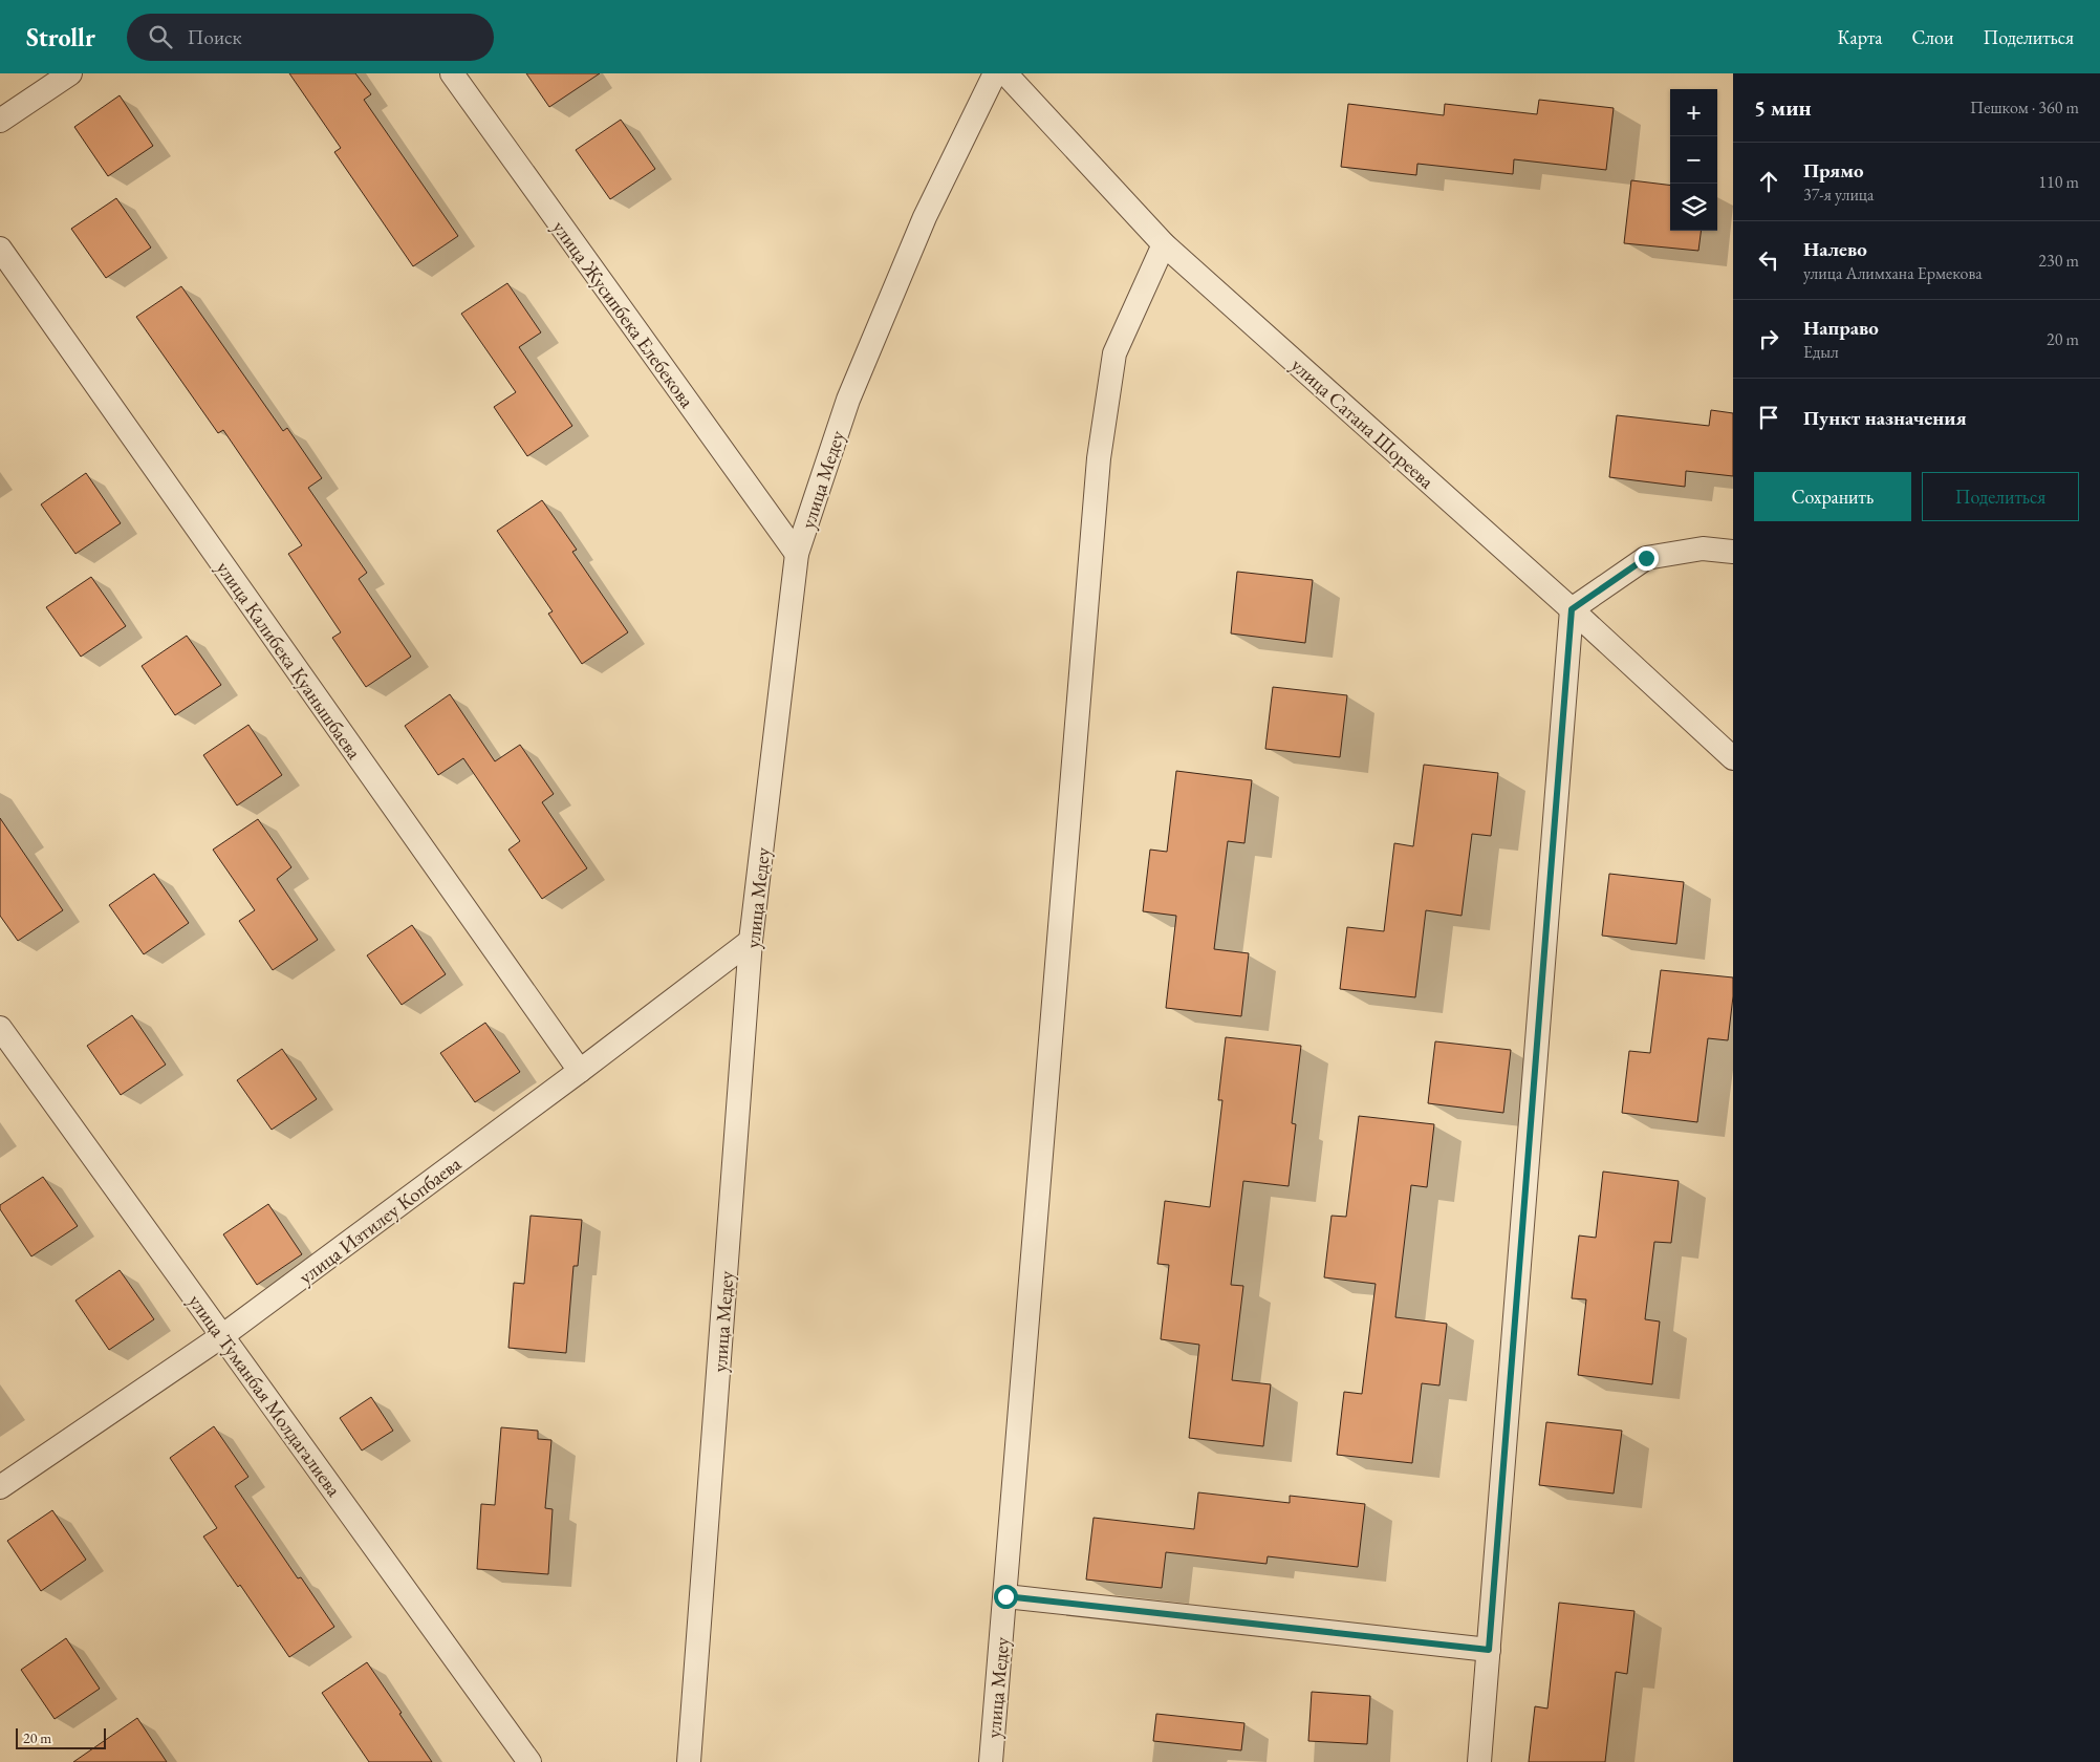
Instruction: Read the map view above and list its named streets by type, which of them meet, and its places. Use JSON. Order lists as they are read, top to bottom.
{
  "streets": {
    "street": [
      "улица Жусипбека Елебекова",
      "улица Сатана Шореева",
      "улица Медеу",
      "улица Калибека Куанышбаева",
      "улица Изтилеу Копбаева",
      "улица Туманбая Молдагалиева"
    ]
  },
  "crossings": [
    ["улица Жусипбека Елебекова", "улица Медеу"],
    ["улица Сатана Шореева", "улица Медеу"],
    ["улица Медеу", "улица Изтилеу Копбаева"],
    ["улица Калибека Куанышбаева", "улица Изтилеу Копбаева"],
    ["улица Изтилеу Копбаева", "улица Туманбая Молдагалиева"]
  ],
  "scale_bar": "20 m",
  "page": {
    "header": "Strollr",
    "search": "Поиск",
    "nav": ["Карта", "Слои", "Поделиться"],
    "heading": ["5 мин", "Пешком · 360 m"],
    "map_buttons": ["+", "−"],
    "list": [
      ["Прямо", "37-я улица", "110 m"],
      ["Налево", "улица Алимхана Ермекова", "230 m"],
      ["Направо", "Едыл", "20 m"],
      "Пункт назначения"
    ],
    "buttons": ["Сохранить", "Поделиться"],
    "scale": "20 m"
  }
}
